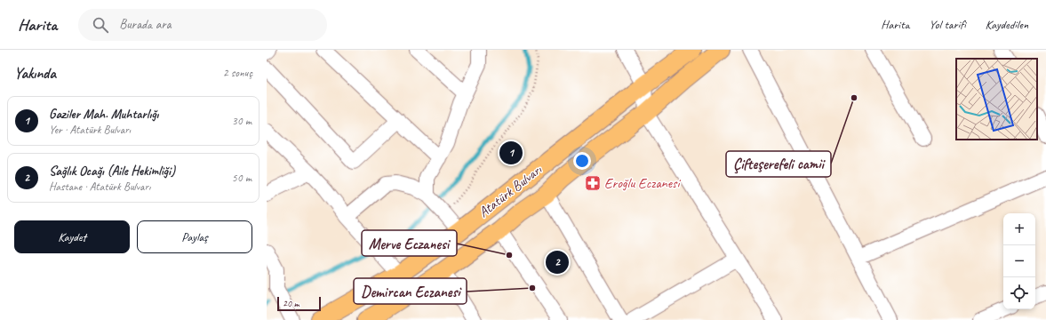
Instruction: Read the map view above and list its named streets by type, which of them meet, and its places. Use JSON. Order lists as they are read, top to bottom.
{
  "streets": {
    "main road": ["Atatürk Bulvarı"]
  },
  "places": {
    "other": ["Çifteşerefeli camii", "Merve Eczanesi", "Demircan Eczanesi"],
    "pharmacy": ["Eroğlu Eczanesi"]
  },
  "scale_bar": "20 m",
  "page": {
    "header": "Harita",
    "search": "Burada ara",
    "nav": ["Harita", "Yol tarifi", "Kaydedilen"],
    "heading": ["Yakında", "2 sonuç"],
    "list": [
      {
        "mark": "1",
        "name": "Gaziler Mah. Muhtarlığı",
        "note": "Yer · Atatürk Bulvarı",
        "value": "30 m"
      },
      {
        "mark": "2",
        "name": "Sağlık Ocağı (Aile Hekimliği)",
        "note": "Hastane · Atatürk Bulvarı",
        "value": "50 m"
      }
    ],
    "pins": ["1", "2"],
    "buttons": ["Kaydet", "Paylaş"],
    "map_buttons": ["+", "−"],
    "scale": "20 m"
  }
}
